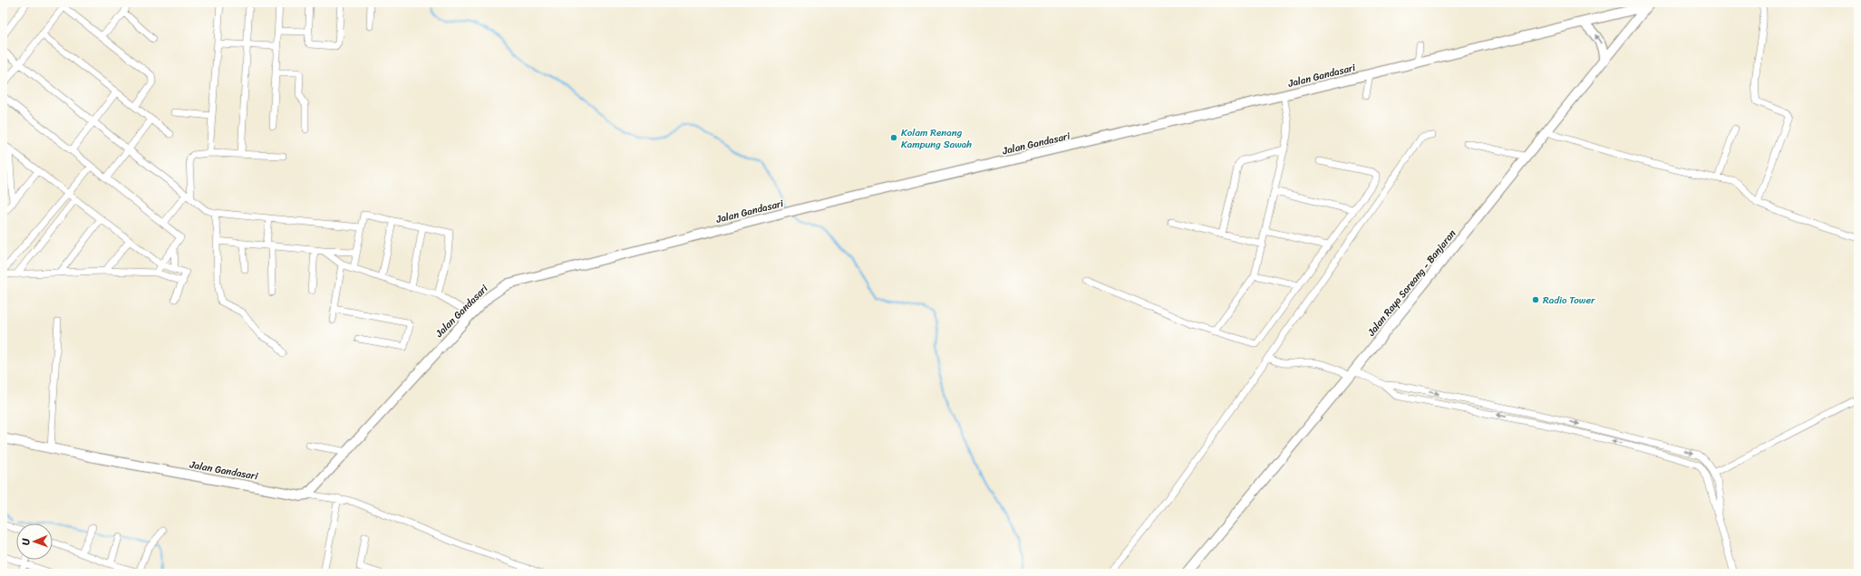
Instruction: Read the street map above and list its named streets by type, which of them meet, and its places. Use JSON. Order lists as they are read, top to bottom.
{
  "streets": {
    "street": ["Jalan Gandasari", "Jalan Raya Soreang - Banjaran"]
  },
  "crossings": [
    ["Jalan Gandasari", "Jalan Raya Soreang - Banjaran"]
  ],
  "places": ["Kolam Renang Kampung Sawah", "Radio Tower"],
  "north": "left"
}
